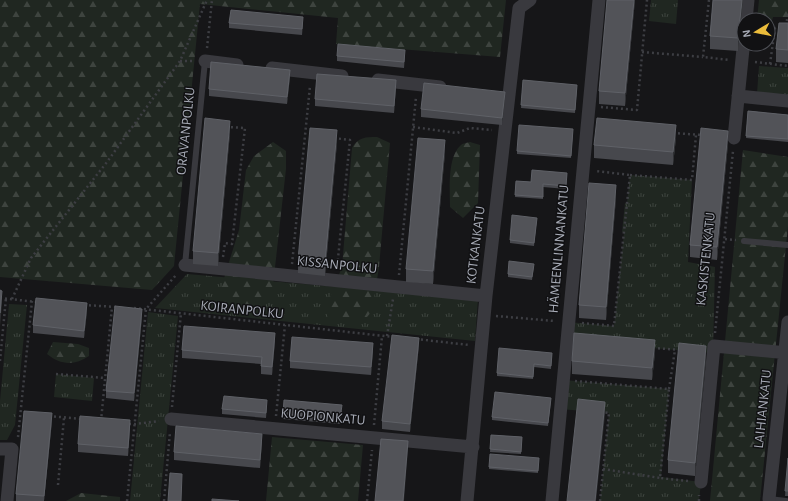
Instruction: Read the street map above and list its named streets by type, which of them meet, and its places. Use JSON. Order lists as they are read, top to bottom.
{
  "streets": {
    "street": [
      "KOTKANKATU",
      "HÄMEENLINNANKATU",
      "KISSANPOLKU",
      "LAIHIANKATU",
      "KUOPIONKATU"
    ],
    "lane": ["ORAVANPOLKU"],
    "path": ["KASKISTENKATU", "KOIRANPOLKU"]
  },
  "crossings": [
    ["ORAVANPOLKU", "KISSANPOLKU"],
    ["KOTKANKATU", "KISSANPOLKU"],
    ["KOTKANKATU", "KUOPIONKATU"]
  ],
  "north": "left"
}
